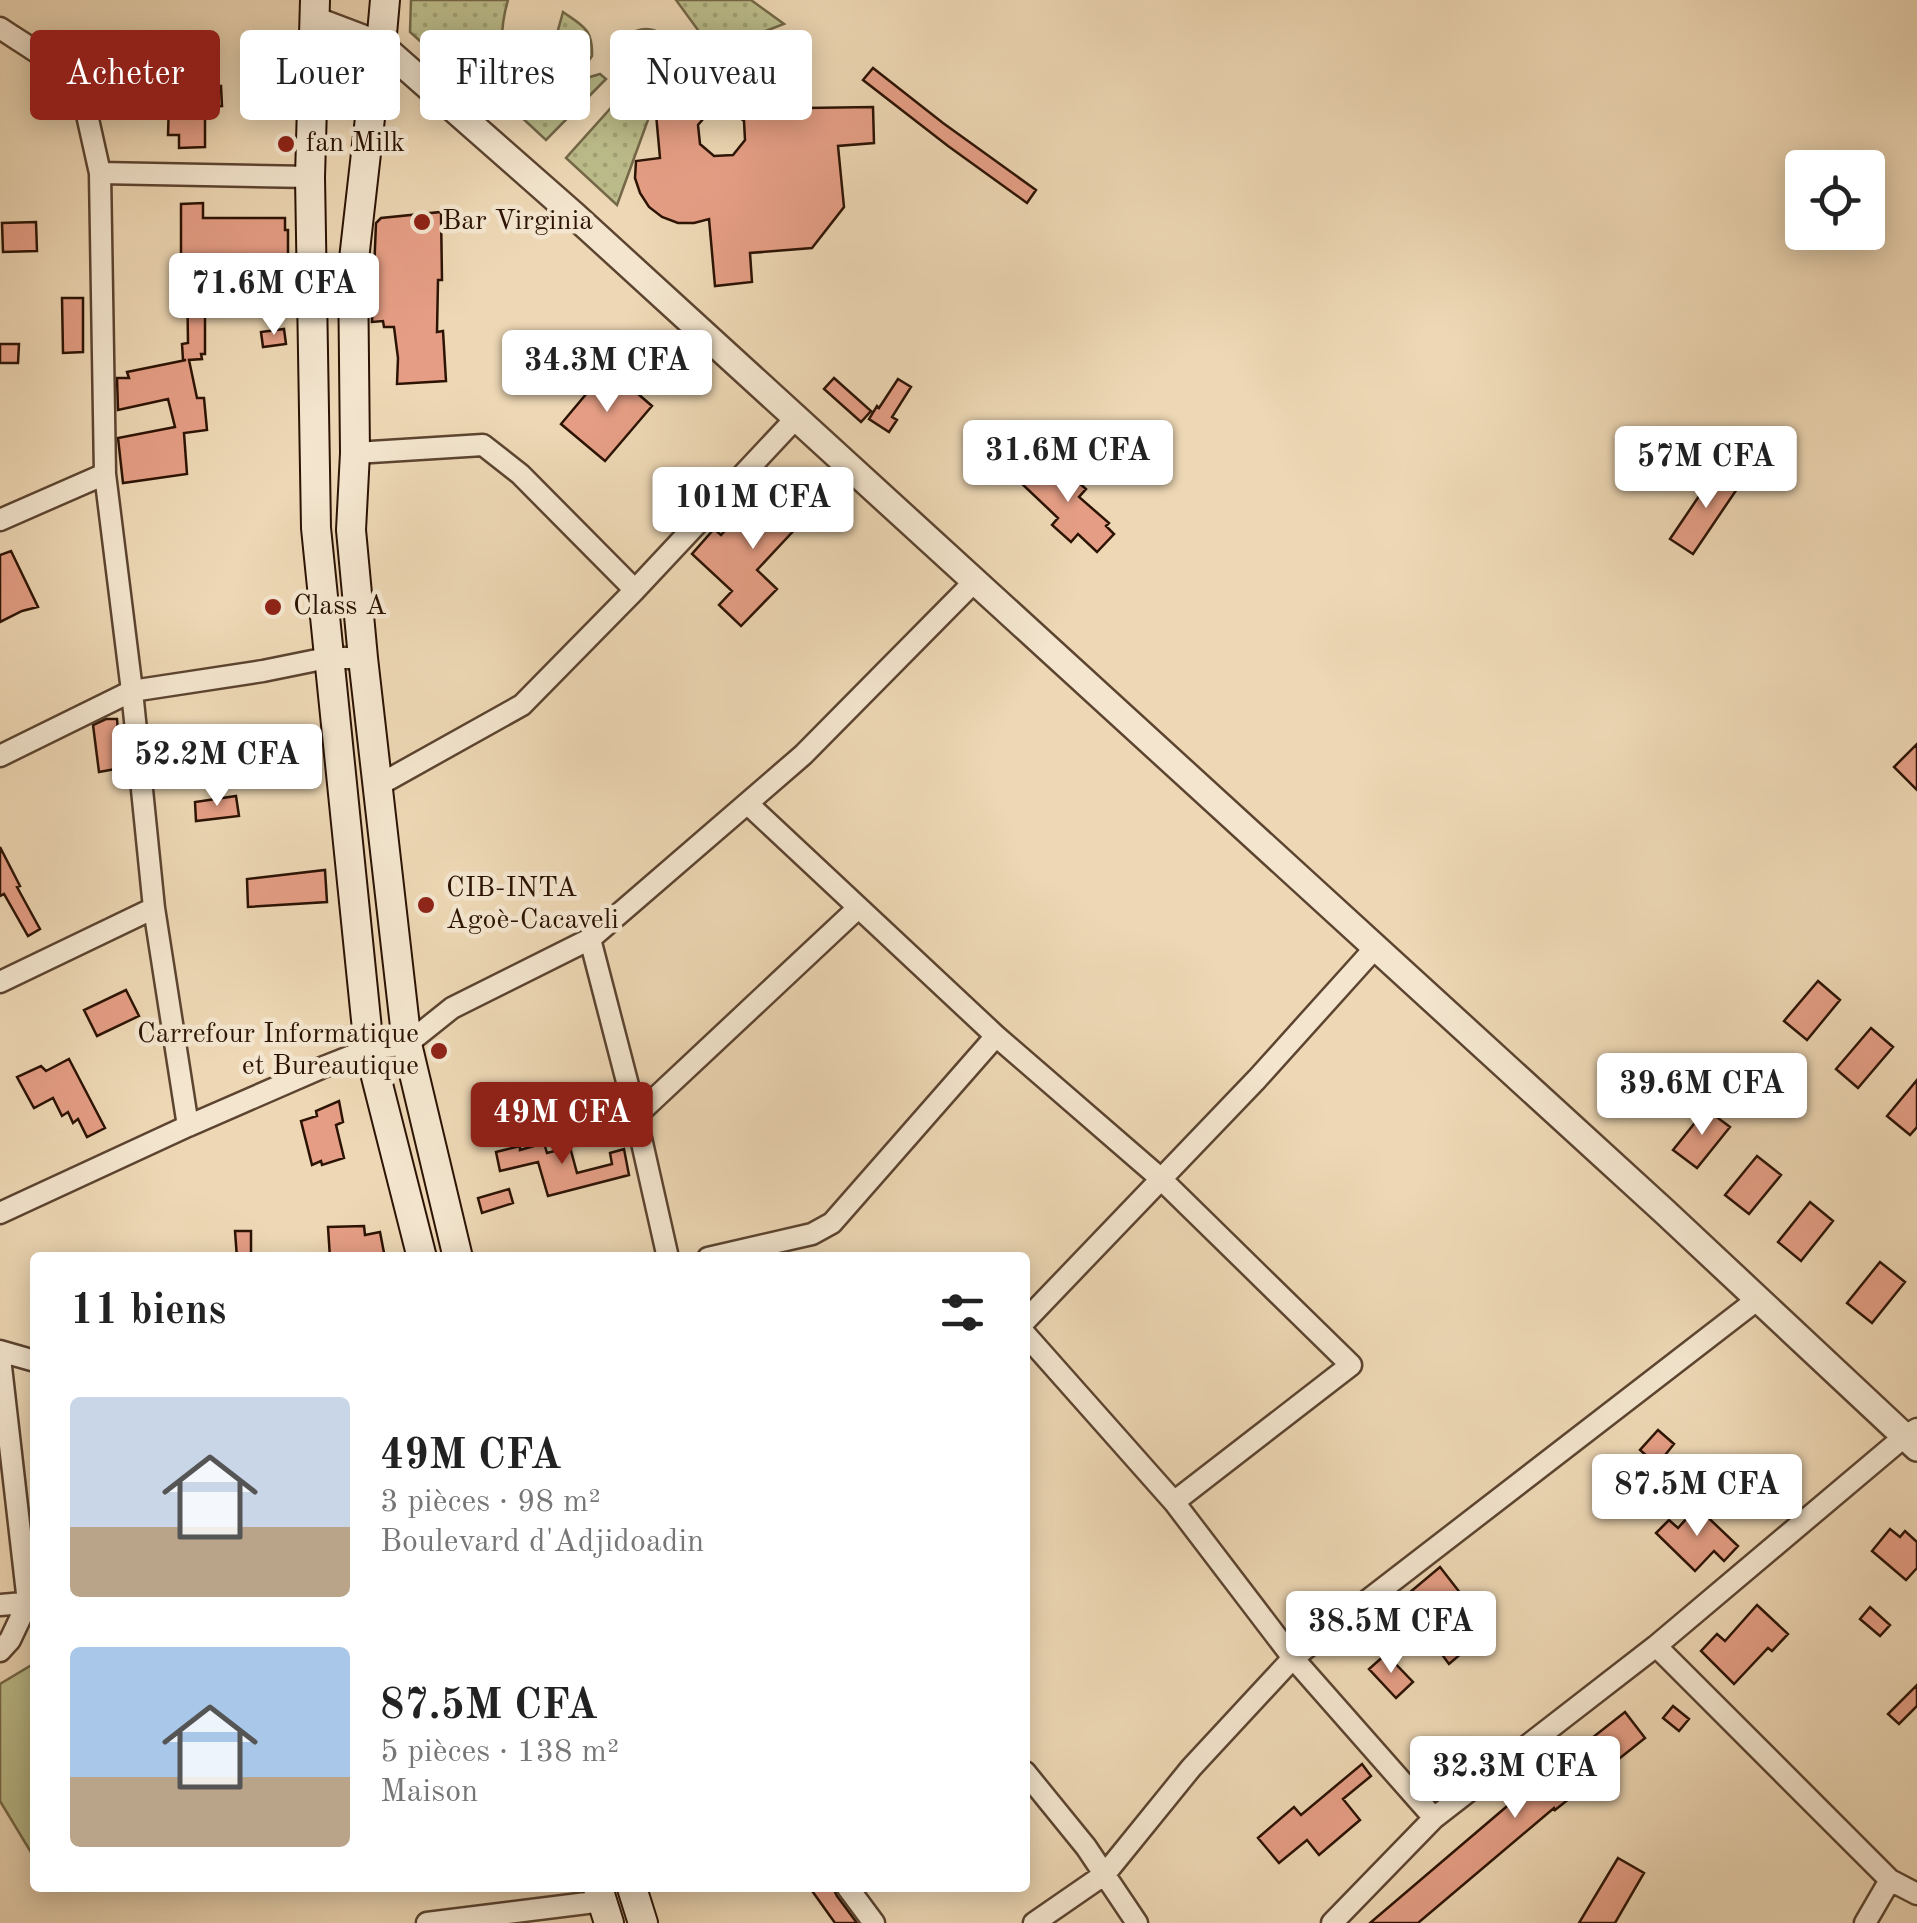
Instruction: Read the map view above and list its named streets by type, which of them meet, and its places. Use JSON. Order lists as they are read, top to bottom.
{
  "places": [
    "fan Milk",
    "Bar Virginia",
    "Class A",
    "CIB-INTA Agoè-Cacaveli",
    "Carrefour Informatique et Bureautique"
  ],
  "page": {
    "chip": [
      "Acheter",
      "Louer",
      "Filtres",
      "Nouveau"
    ],
    "price": [
      "71.6M CFA",
      "34.3M CFA",
      "31.6M CFA",
      "57M CFA",
      "101M CFA",
      "52.2M CFA",
      "39.6M CFA",
      "49M CFA",
      "87.5M CFA",
      "38.5M CFA",
      "32.3M CFA"
    ],
    "heading": "11 biens",
    "list": [
      {
        "name": "49M CFA",
        "note": "3 pièces · 98 m² · Boulevard d'Adjidoadin"
      },
      {
        "name": "87.5M CFA",
        "note": "5 pièces · 138 m² · Maison"
      }
    ]
  }
}
